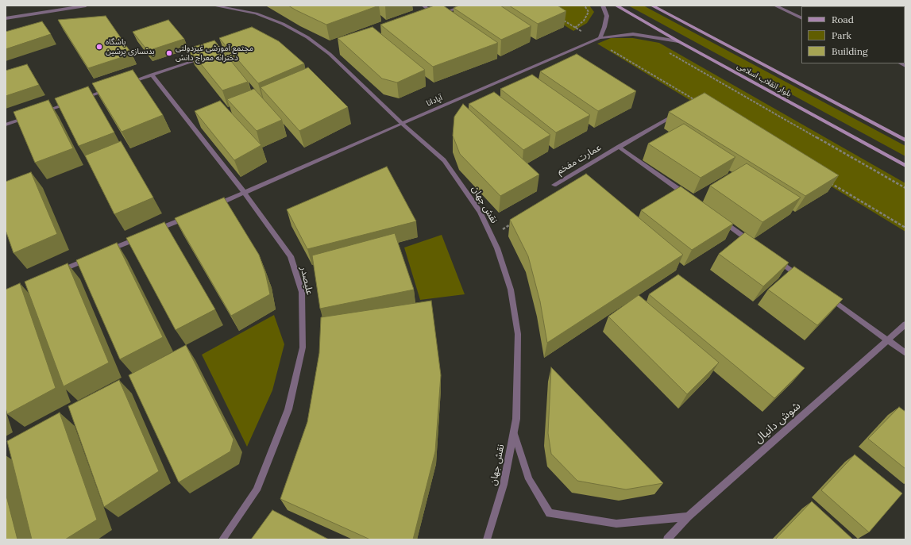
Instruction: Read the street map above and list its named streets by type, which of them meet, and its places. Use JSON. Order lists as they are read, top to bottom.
{
  "streets": {
    "main road": ["بلوار انقلاب اسلامی"],
    "street": [
      "آپادانا",
      "عمارت مفخم",
      "نقش جهان",
      "علیصدر",
      "شوش دانیال"
    ]
  },
  "crossings": [
    ["بلوار انقلاب اسلامی", "آپادانا"],
    ["آپادانا", "نقش جهان"],
    ["آپادانا", "علیصدر"]
  ],
  "places": ["باشگاه بدنسازی پرشین", "مجتمع آموزشی غیردولتی دخترانه معراج دانش"],
  "legend": ["Road", "Park", "Building"]
}
